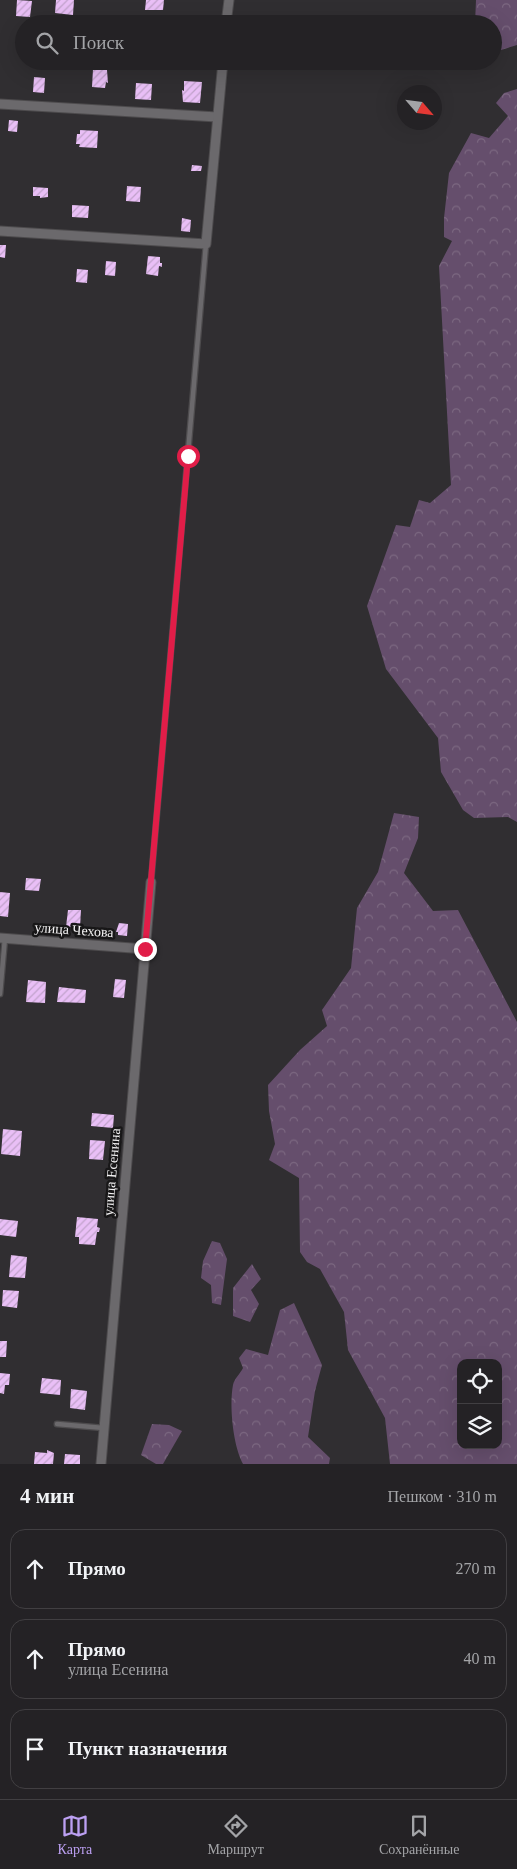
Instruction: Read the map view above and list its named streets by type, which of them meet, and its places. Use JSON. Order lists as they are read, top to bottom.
{
  "streets": {
    "street": ["улица Чехова", "улица Есенина"]
  },
  "crossings": [
    ["улица Чехова", "улица Есенина"]
  ],
  "north": "bottom right",
  "page": {
    "search": "Поиск",
    "heading": ["4 мин", "Пешком · 310 m"],
    "list": [
      ["Прямо", "270 m"],
      ["Прямо", "улица Есенина", "40 m"],
      "Пункт назначения"
    ],
    "nav": ["Карта", "Маршрут", "Сохранённые"]
  }
}
